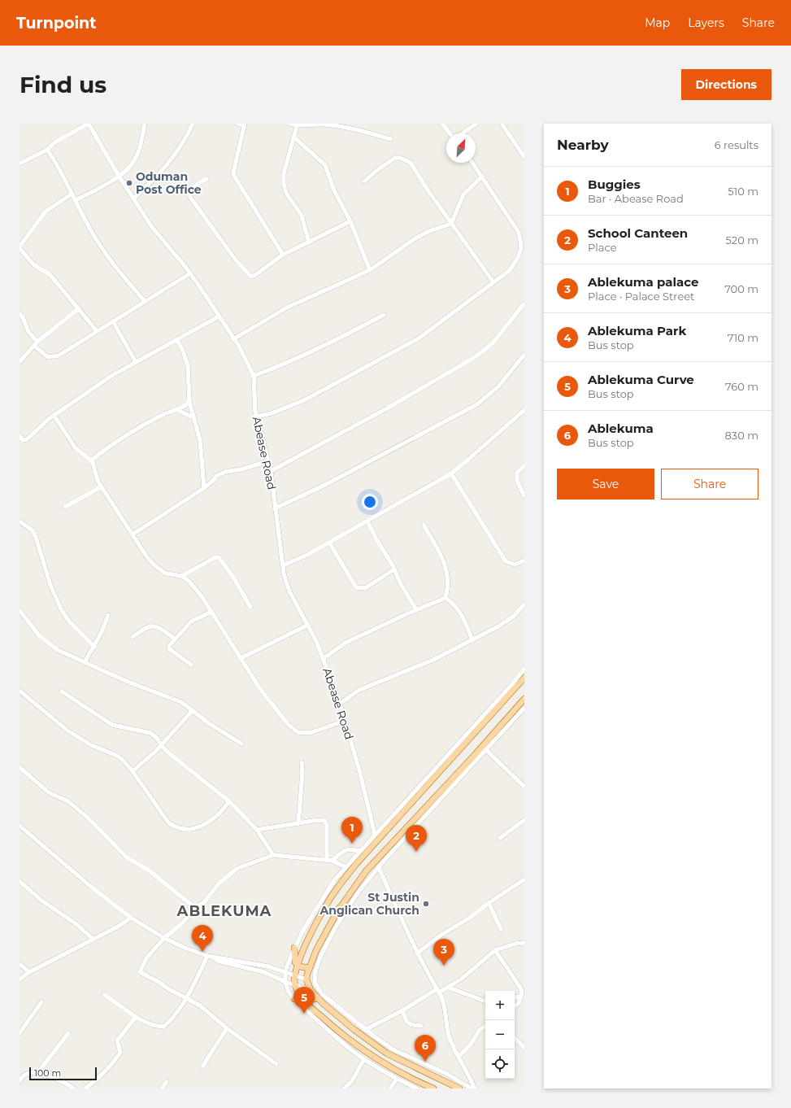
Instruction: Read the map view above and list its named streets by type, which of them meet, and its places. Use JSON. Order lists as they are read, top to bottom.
{
  "streets": {
    "street": ["Abease Road"]
  },
  "districts": ["ABLEKUMA"],
  "places": ["Oduman Post Office", "St Justin Anglican Church"],
  "scale_bar": "100 m",
  "north": "top right",
  "page": {
    "header": "Turnpoint",
    "nav": ["Map", "Layers", "Share"],
    "buttons": [
      "Directions",
      ["Save", "Share"]
    ],
    "title": "Find us",
    "heading": ["Nearby", "6 results"],
    "list": [
      {
        "mark": "1",
        "name": "Buggies",
        "note": "Bar · Abease Road",
        "value": "510 m"
      },
      {
        "mark": "2",
        "name": "School Canteen",
        "note": "Place",
        "value": "520 m"
      },
      {
        "mark": "3",
        "name": "Ablekuma palace",
        "note": "Place · Palace Street",
        "value": "700 m"
      },
      {
        "mark": "4",
        "name": "Ablekuma Park",
        "note": "Bus stop",
        "value": "710 m"
      },
      {
        "mark": "5",
        "name": "Ablekuma Curve",
        "note": "Bus stop",
        "value": "760 m"
      },
      {
        "mark": "6",
        "name": "Ablekuma",
        "note": "Bus stop",
        "value": "830 m"
      }
    ],
    "pins": [
      "1",
      "2",
      "4",
      "3",
      "5",
      "6"
    ],
    "map_buttons": ["+", "−"],
    "scale": "100 m"
  }
}
